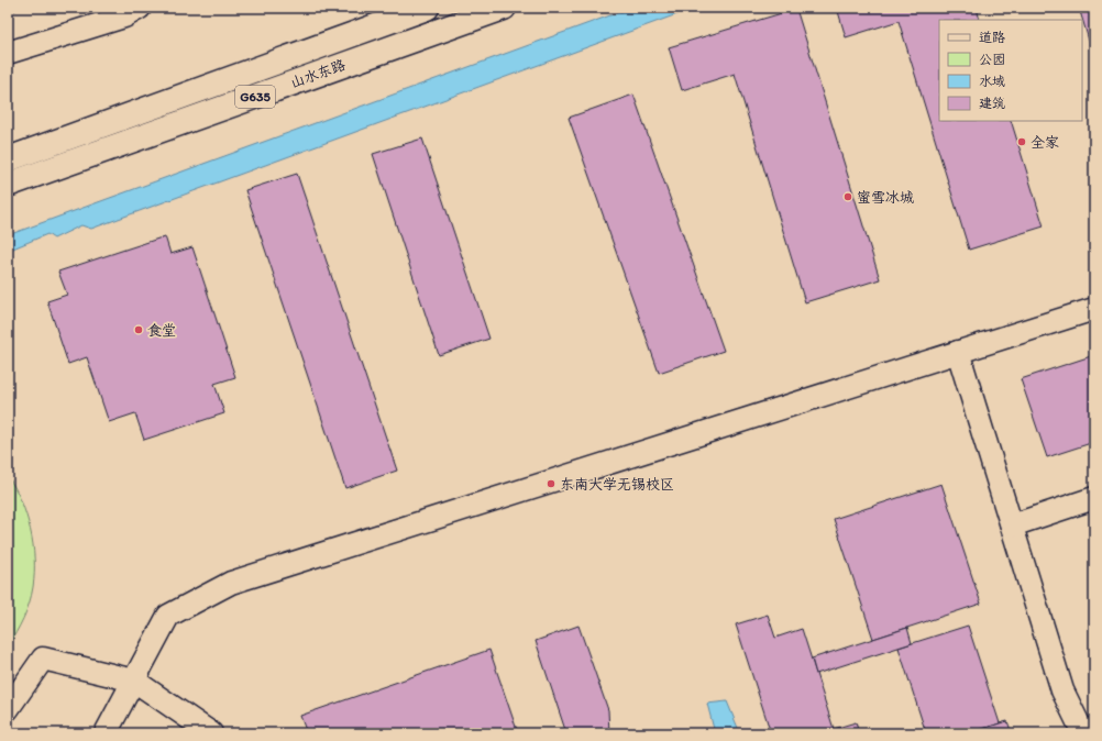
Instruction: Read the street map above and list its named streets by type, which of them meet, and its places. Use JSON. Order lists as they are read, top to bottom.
{
  "streets": {
    "highway": ["山水东路", "G635"]
  },
  "places": [
    "全家",
    "蜜雪冰城",
    "食堂",
    "东南大学无锡校区"
  ],
  "legend": [
    "道路",
    "公园",
    "水域",
    "建筑"
  ]
}
